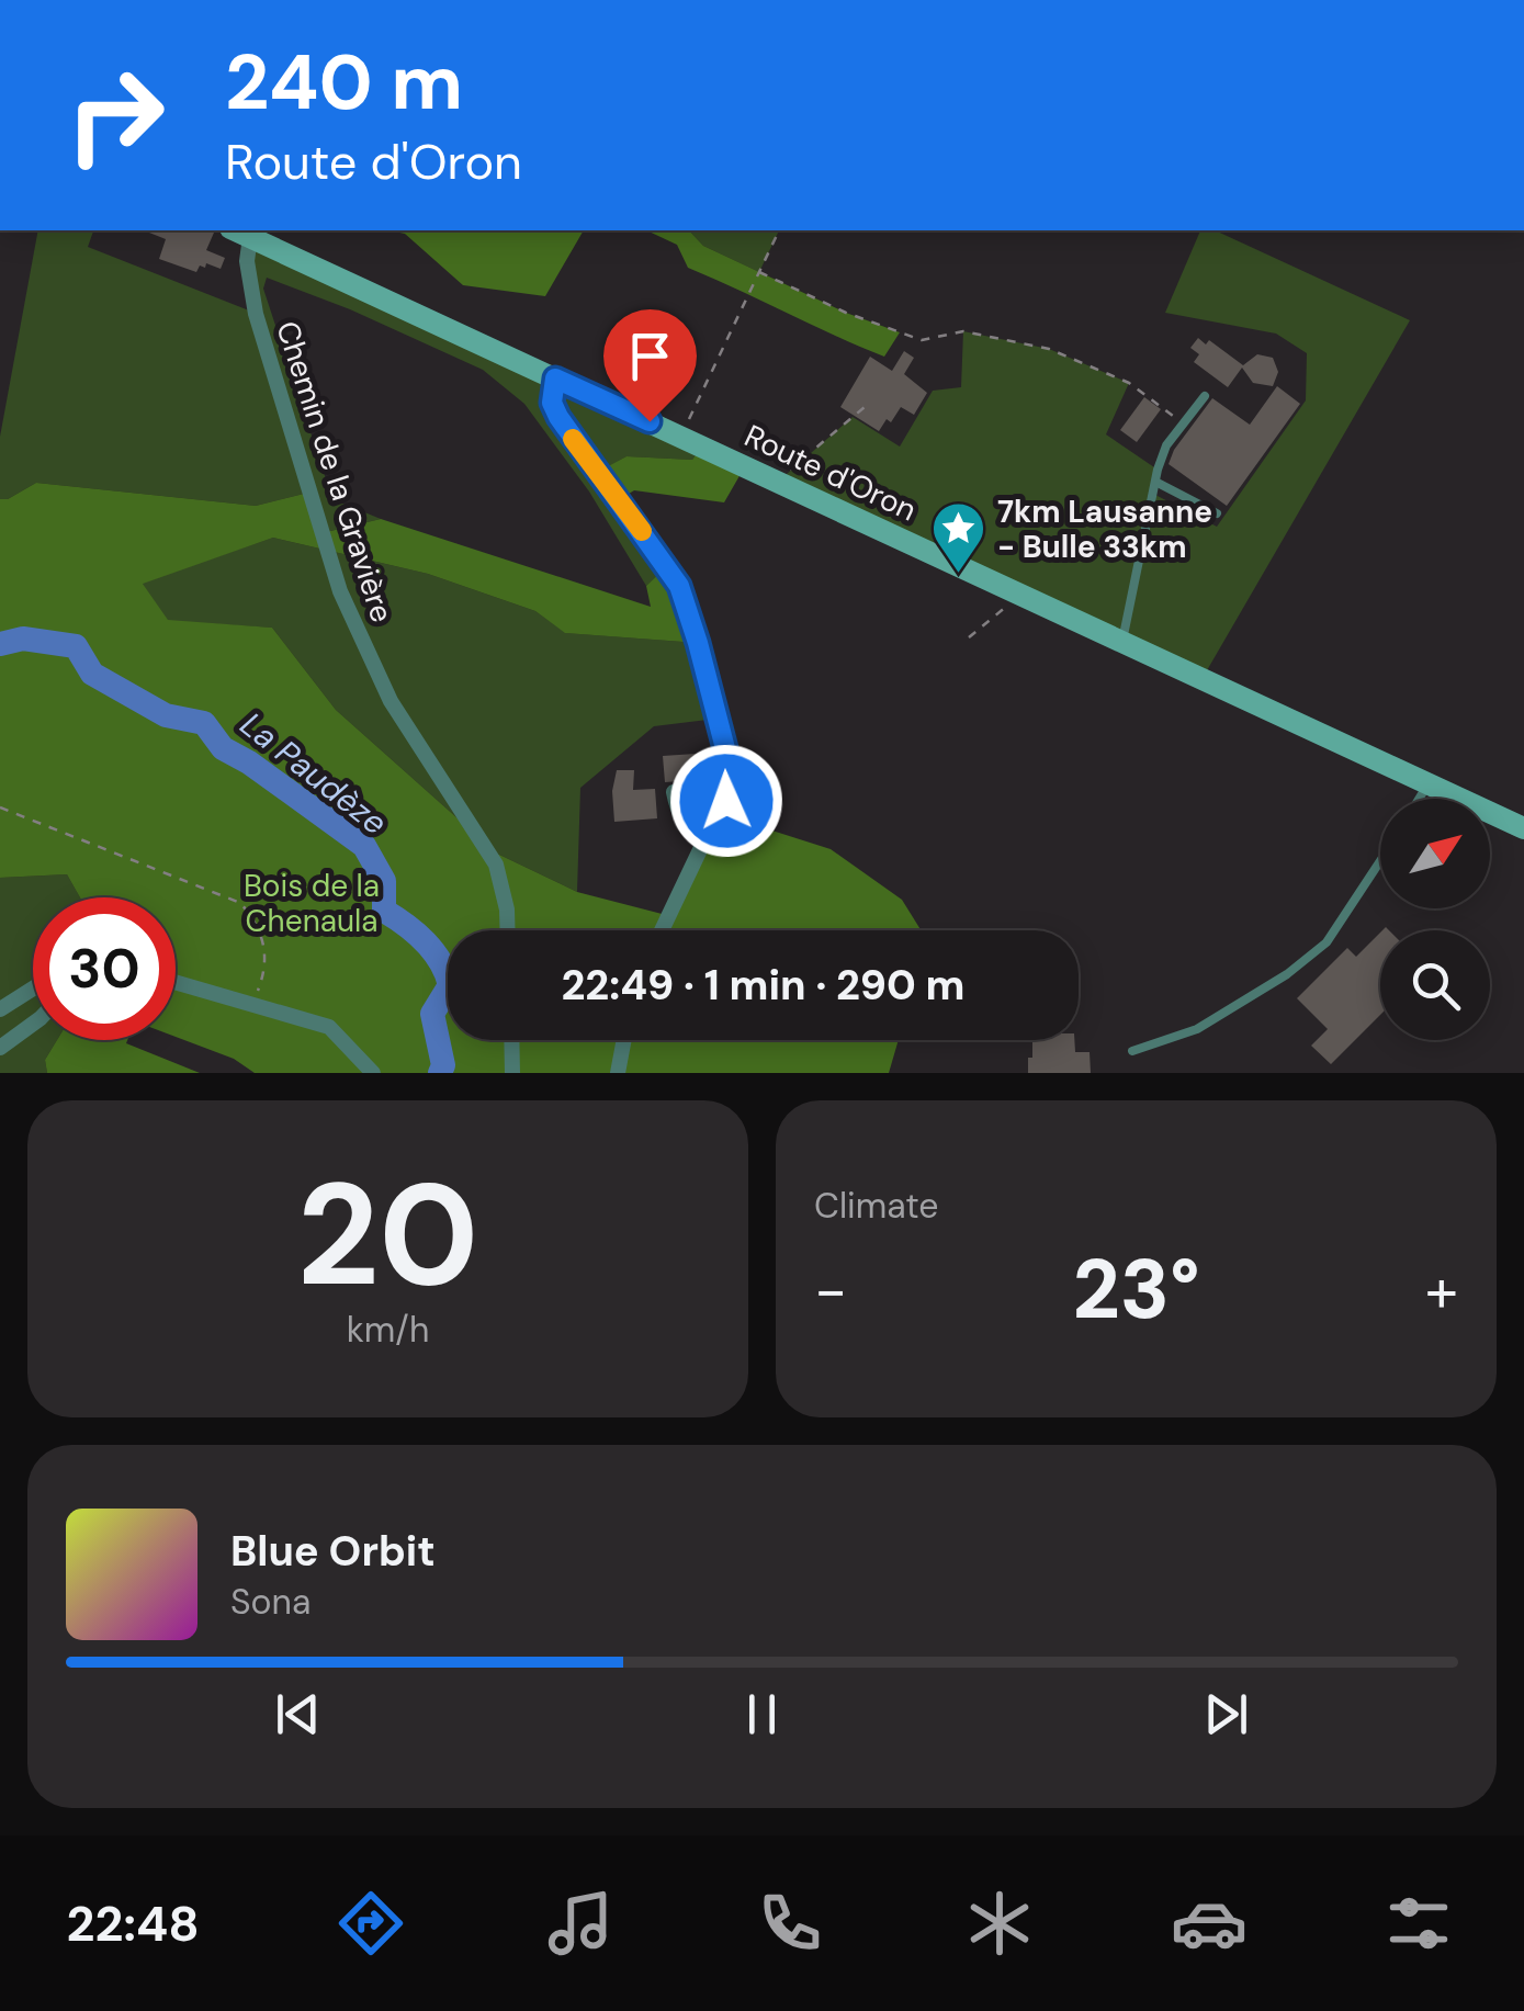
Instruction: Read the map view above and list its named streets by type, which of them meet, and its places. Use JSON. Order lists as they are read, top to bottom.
{
  "streets": {
    "main road": ["Route d'Oron"],
    "street": ["Chemin de la Gravière"]
  },
  "crossings": [
    ["Chemin de la Gravière", "Route d'Oron"]
  ],
  "water": ["La Paudèze"],
  "parks": ["Bois de la Chenaula"],
  "places": {
    "place": ["7km Lausanne - Bulle 33km"]
  },
  "north": "top right",
  "page": {
    "turn": ["240 m", "Route d'Oron"],
    "limit": "30",
    "trip": "22:49 · 1 min · 290 m",
    "tile": [
      ["20", "km/h"],
      "Climate"
    ],
    "heat": ["−", "23°", "+"],
    "song": ["Blue Orbit", "Sona"],
    "tabs": "22:48"
  }
}
